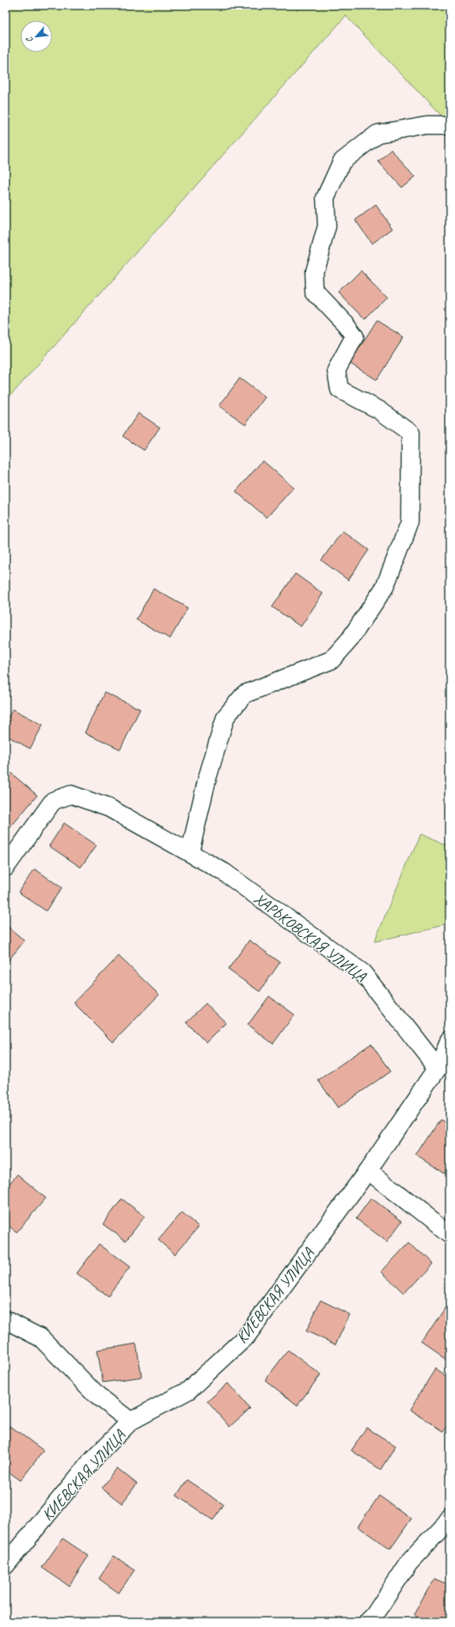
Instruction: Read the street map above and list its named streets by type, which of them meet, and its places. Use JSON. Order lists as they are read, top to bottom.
{
  "streets": {
    "street": ["ХАРЬКОВСКАЯ УЛИЦА", "КИЕВСКАЯ УЛИЦА"]
  },
  "crossings": [
    ["ХАРЬКОВСКАЯ УЛИЦА", "КИЕВСКАЯ УЛИЦА"]
  ],
  "north": "bottom left"
}
